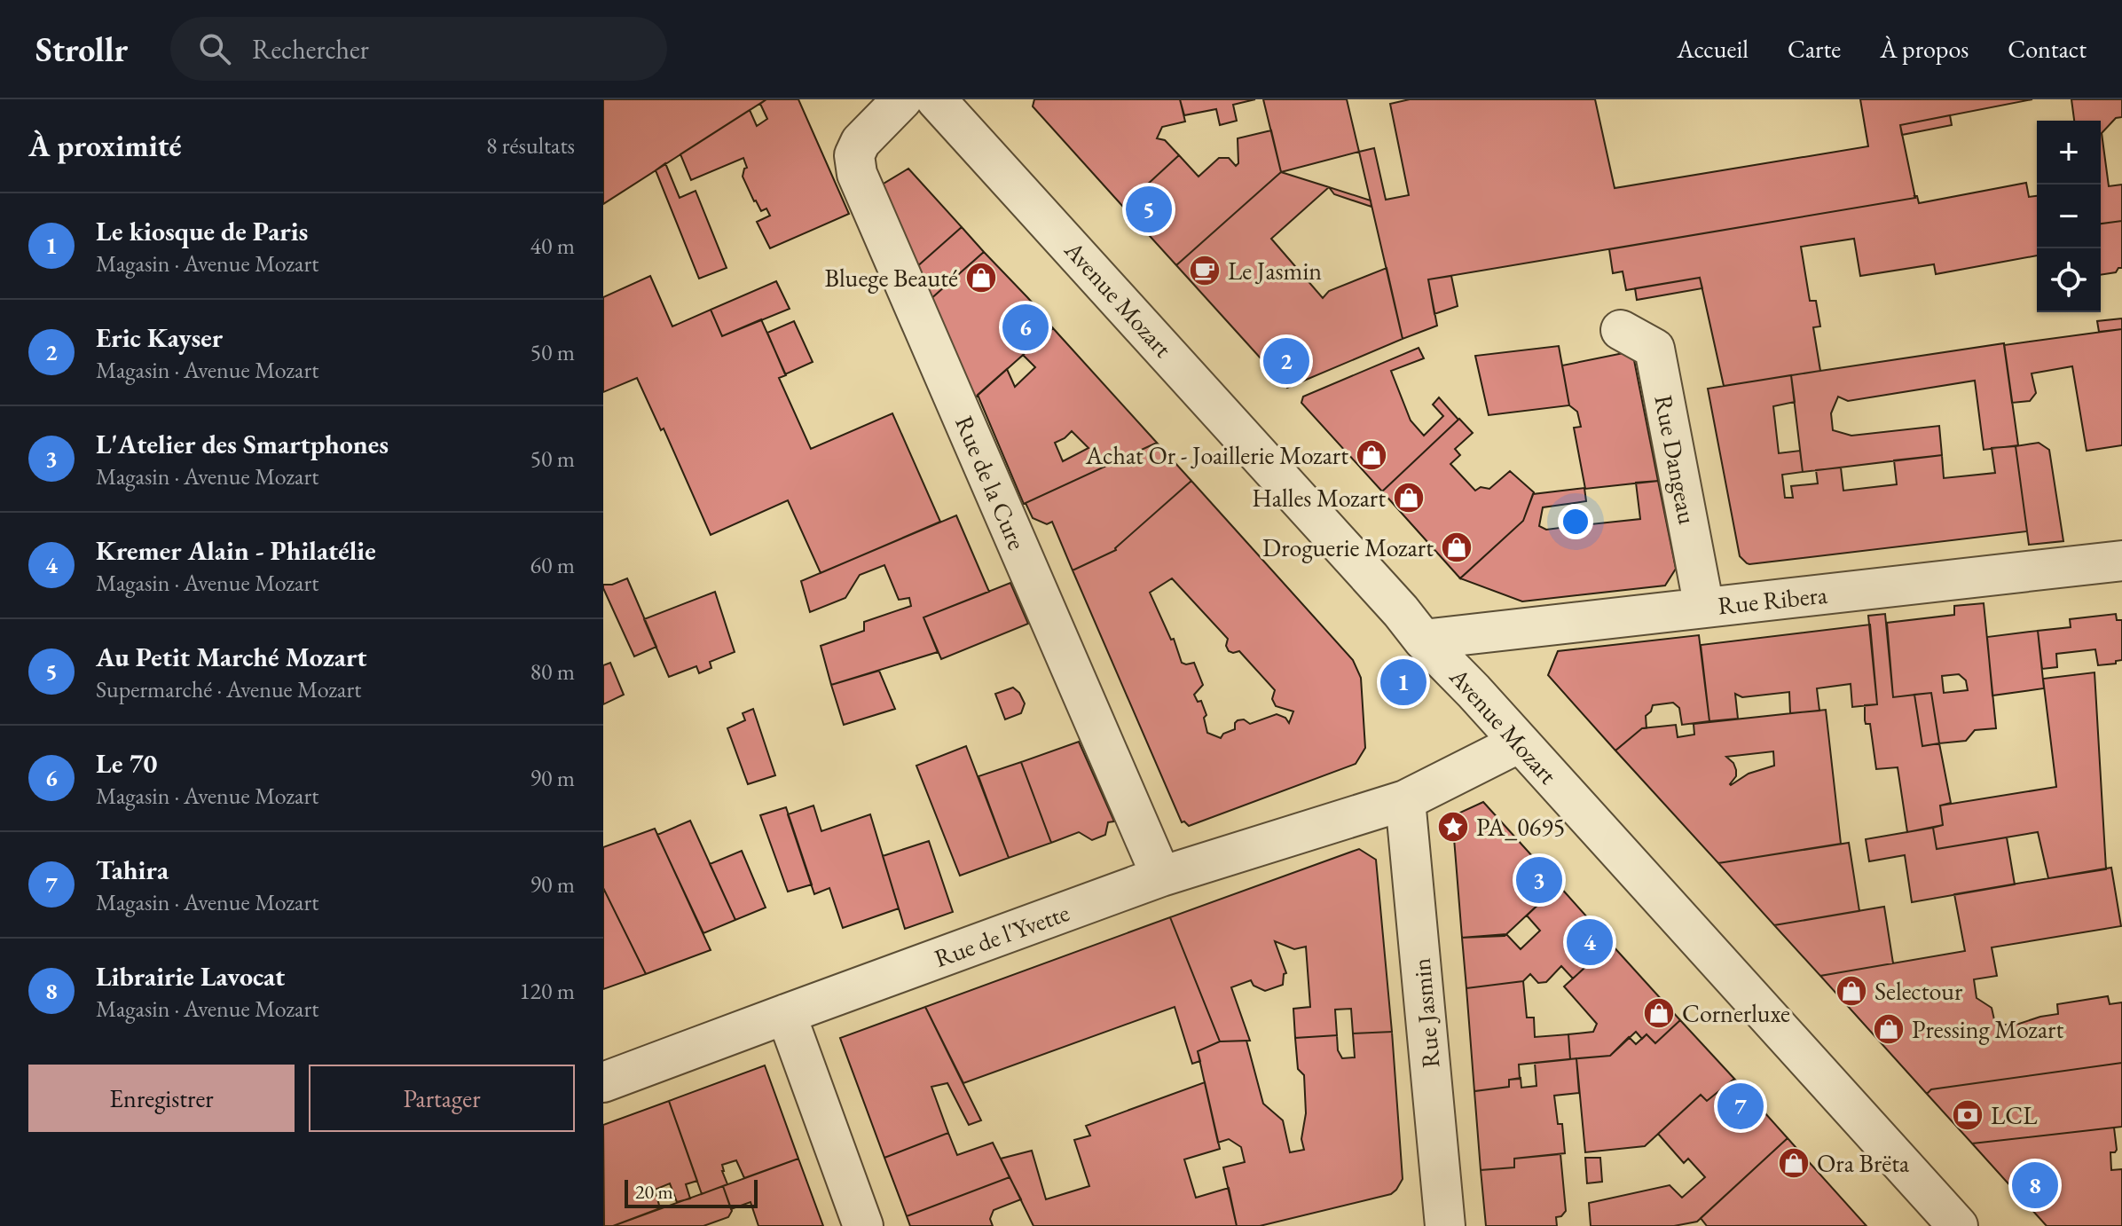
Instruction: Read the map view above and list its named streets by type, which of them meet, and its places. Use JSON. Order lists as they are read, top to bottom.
{
  "streets": {
    "street": [
      "Avenue Mozart",
      "Rue Dangeau",
      "Rue de la Cure",
      "Rue Ribera",
      "Rue de l'Yvette",
      "Rue Jasmin"
    ]
  },
  "crossings": [
    ["Avenue Mozart", "Rue Ribera"],
    ["Avenue Mozart", "Rue de l'Yvette"],
    ["Rue Dangeau", "Rue Ribera"],
    ["Rue de la Cure", "Rue de l'Yvette"],
    ["Rue de l'Yvette", "Rue Jasmin"]
  ],
  "places": {
    "cafe": ["Le Jasmin"],
    "shop": [
      "Bluege Beauté",
      "Achat Or - Joaillerie Mozart",
      "Halles Mozart",
      "Droguerie Mozart",
      "Selectour",
      "Cornerluxe",
      "Pressing Mozart",
      "Ora Brëta"
    ],
    "place": ["PA_0695"],
    "bank": ["LCL"]
  },
  "scale_bar": "20 m",
  "page": {
    "header": "Strollr",
    "search": "Rechercher",
    "nav": [
      "Accueil",
      "Carte",
      "À propos",
      "Contact"
    ],
    "heading": ["À proximité", "8 résultats"],
    "map_buttons": ["+", "−"],
    "pins": [
      "5",
      "6",
      "2",
      "1",
      "3",
      "4",
      "7",
      "8"
    ],
    "list": [
      {
        "mark": "1",
        "name": "Le kiosque de Paris",
        "note": "Magasin · Avenue Mozart",
        "value": "40 m"
      },
      {
        "mark": "2",
        "name": "Eric Kayser",
        "note": "Magasin · Avenue Mozart",
        "value": "50 m"
      },
      {
        "mark": "3",
        "name": "L'Atelier des Smartphones",
        "note": "Magasin · Avenue Mozart",
        "value": "50 m"
      },
      {
        "mark": "4",
        "name": "Kremer Alain - Philatélie",
        "note": "Magasin · Avenue Mozart",
        "value": "60 m"
      },
      {
        "mark": "5",
        "name": "Au Petit Marché Mozart",
        "note": "Supermarché · Avenue Mozart",
        "value": "80 m"
      },
      {
        "mark": "6",
        "name": "Le 70",
        "note": "Magasin · Avenue Mozart",
        "value": "90 m"
      },
      {
        "mark": "7",
        "name": "Tahira",
        "note": "Magasin · Avenue Mozart",
        "value": "90 m"
      },
      {
        "mark": "8",
        "name": "Librairie Lavocat",
        "note": "Magasin · Avenue Mozart",
        "value": "120 m"
      }
    ],
    "buttons": ["Enregistrer", "Partager"],
    "scale": "20 m"
  }
}
